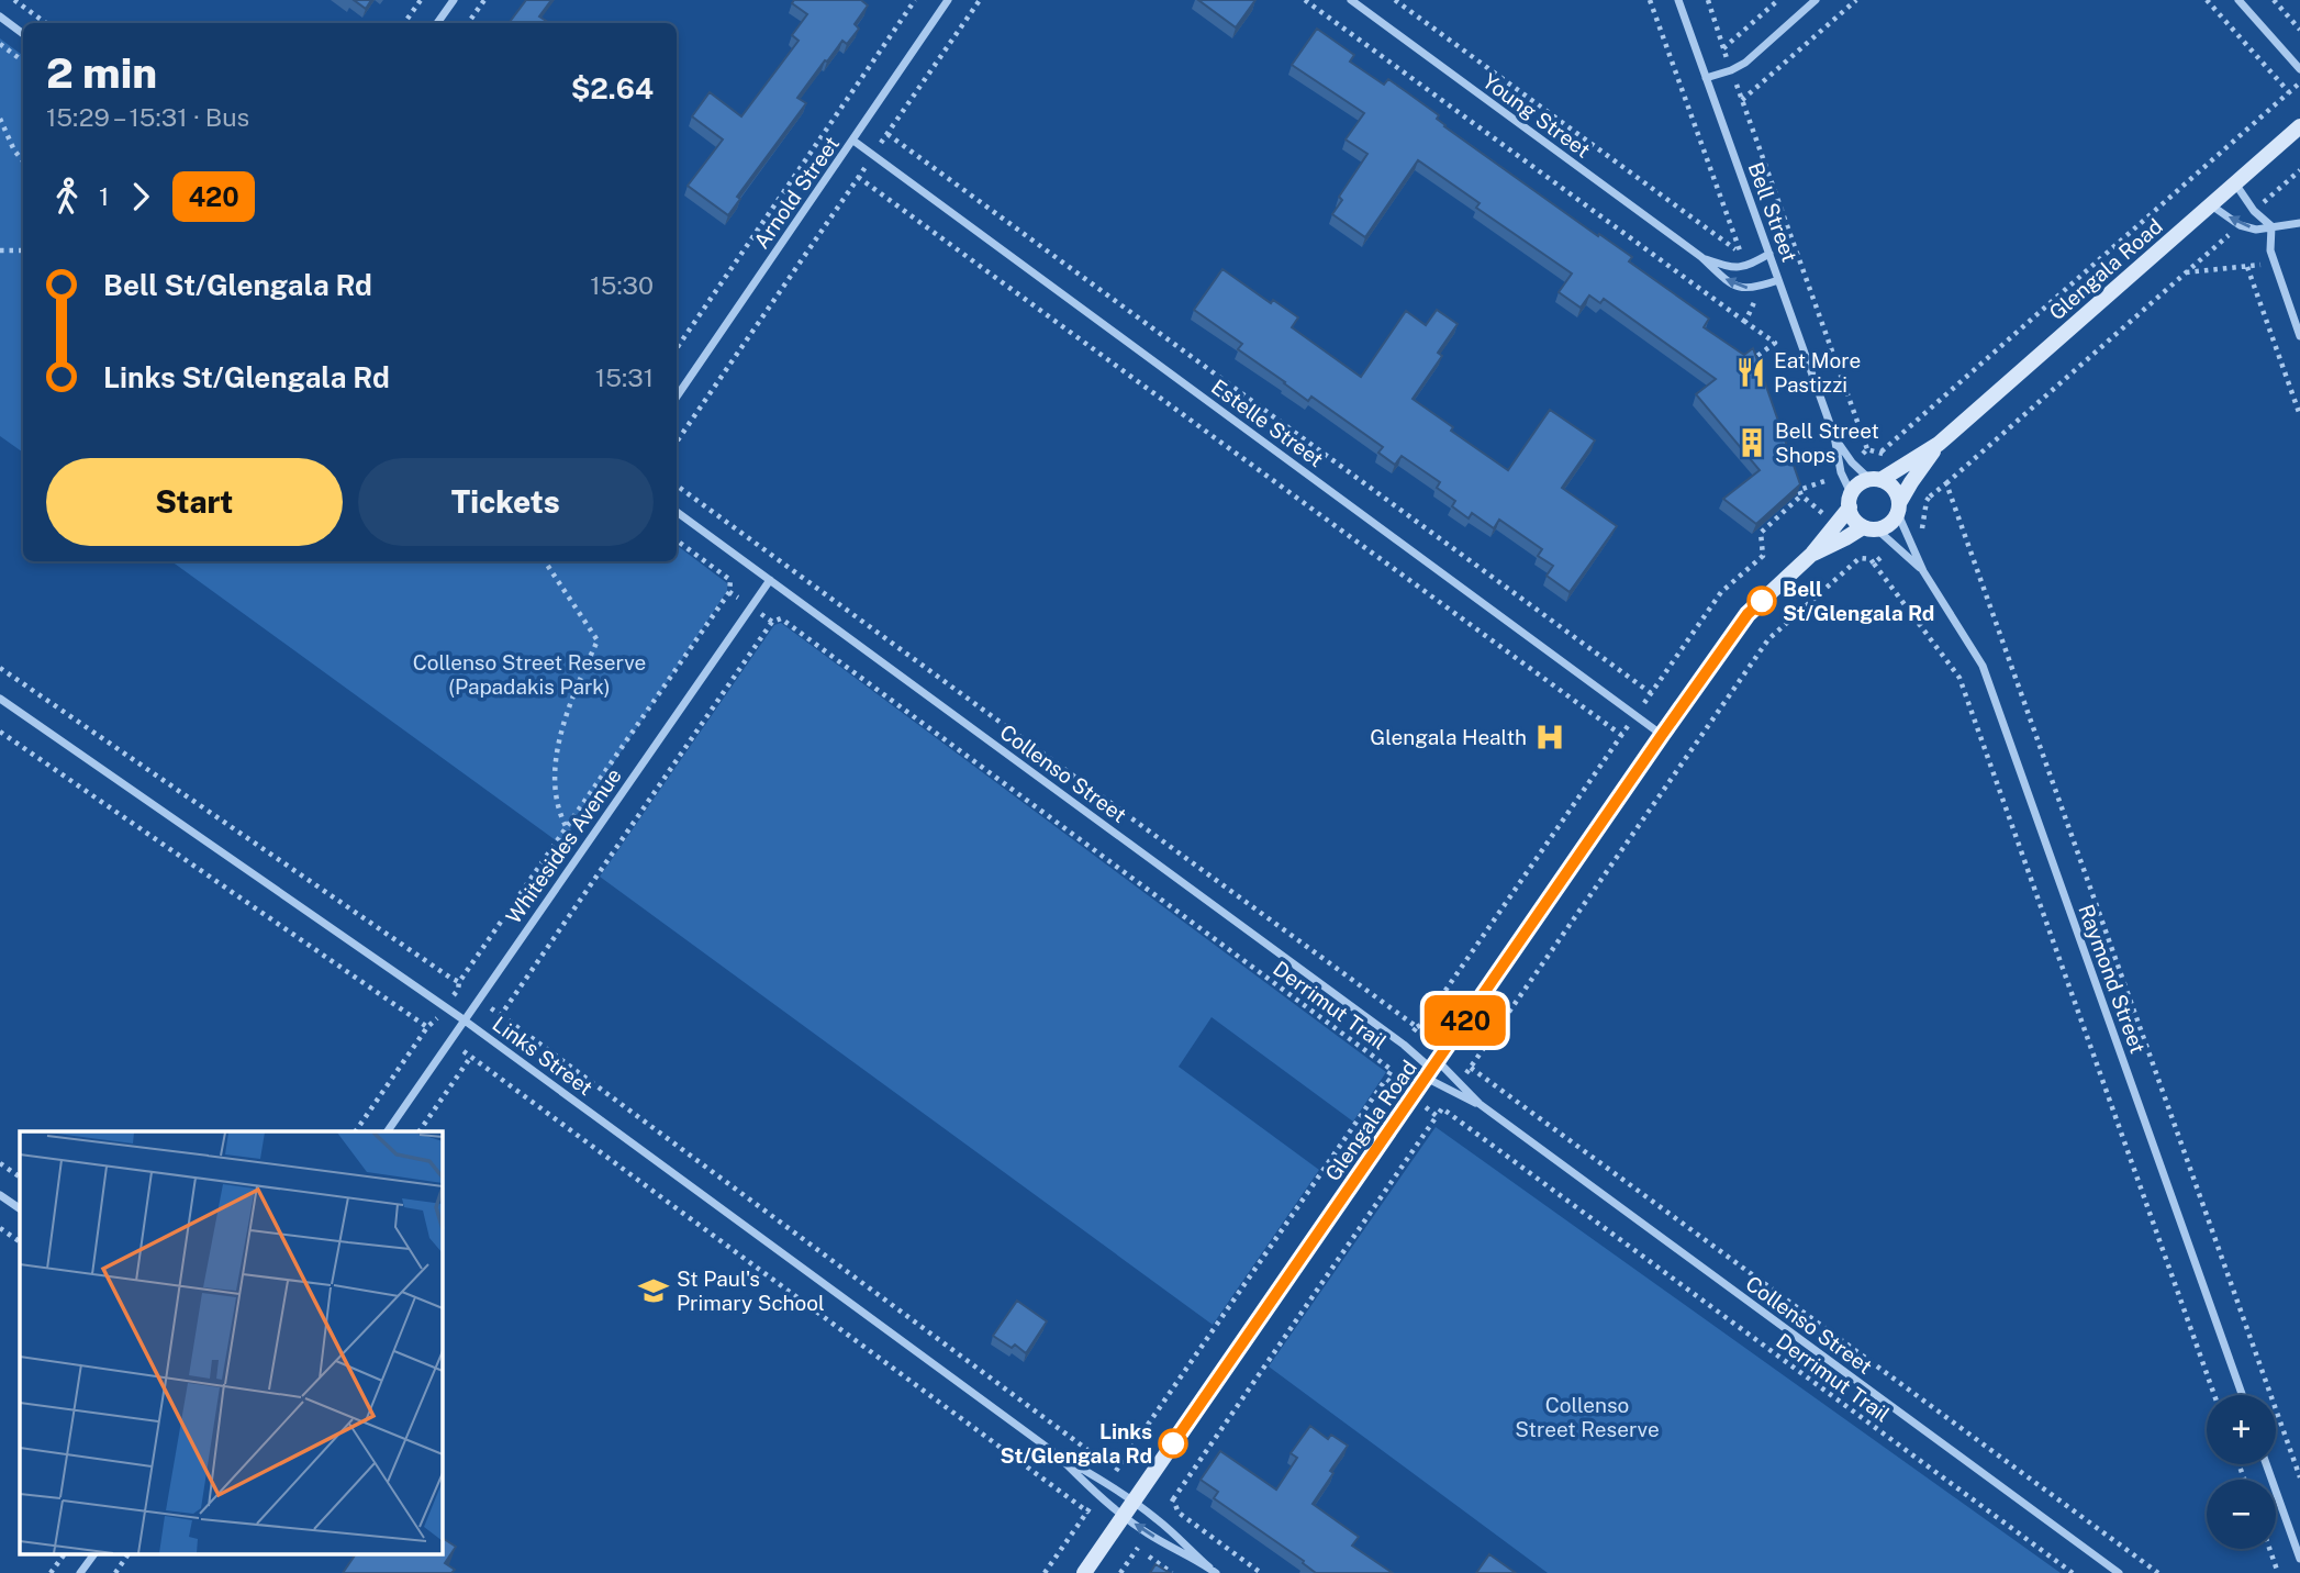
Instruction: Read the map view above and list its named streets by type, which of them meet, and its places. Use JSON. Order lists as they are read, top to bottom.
{
  "streets": {
    "street": [
      "Young Street",
      "Arnold Street",
      "Bell Street",
      "Glengala Road",
      "Estelle Street",
      "Collenso Street",
      "Whitesides Avenue",
      "Raymond Street",
      "Links Street"
    ],
    "path": ["Derrimut Trail"]
  },
  "crossings": [
    ["Young Street", "Bell Street"],
    ["Arnold Street", "Estelle Street"],
    ["Bell Street", "Glengala Road"],
    ["Bell Street", "Raymond Street"],
    ["Glengala Road", "Estelle Street"],
    ["Glengala Road", "Collenso Street"],
    ["Glengala Road", "Raymond Street"],
    ["Glengala Road", "Derrimut Trail"],
    ["Glengala Road", "Links Street"],
    ["Collenso Street", "Whitesides Avenue"],
    ["Whitesides Avenue", "Derrimut Trail"],
    ["Whitesides Avenue", "Links Street"]
  ],
  "parks": ["Collenso Street Reserve (Papadakis Park)", "Collenso Street Reserve"],
  "places": {
    "restaurant": ["Eat More Pastizzi"],
    "building": ["Bell Street Shops"],
    "other": ["Bell St/Glengala Rd", "Links St/Glengala Rd"],
    "hospital": ["Glengala Health"],
    "school or university": ["St Paul's Primary School"]
  },
  "lines": ["bus line 420"],
  "page": {
    "on_map": "420",
    "heading": ["2 min", "15:29 – 15:31 · Bus", "$2.64"],
    "legs": ["1", "420"],
    "list": [
      {
        "name": "Bell St/Glengala Rd",
        "value": "15:30"
      },
      {
        "name": "Links St/Glengala Rd",
        "value": "15:31"
      }
    ],
    "buttons": ["Start", "Tickets"],
    "map_buttons": ["+", "−"]
  }
}
